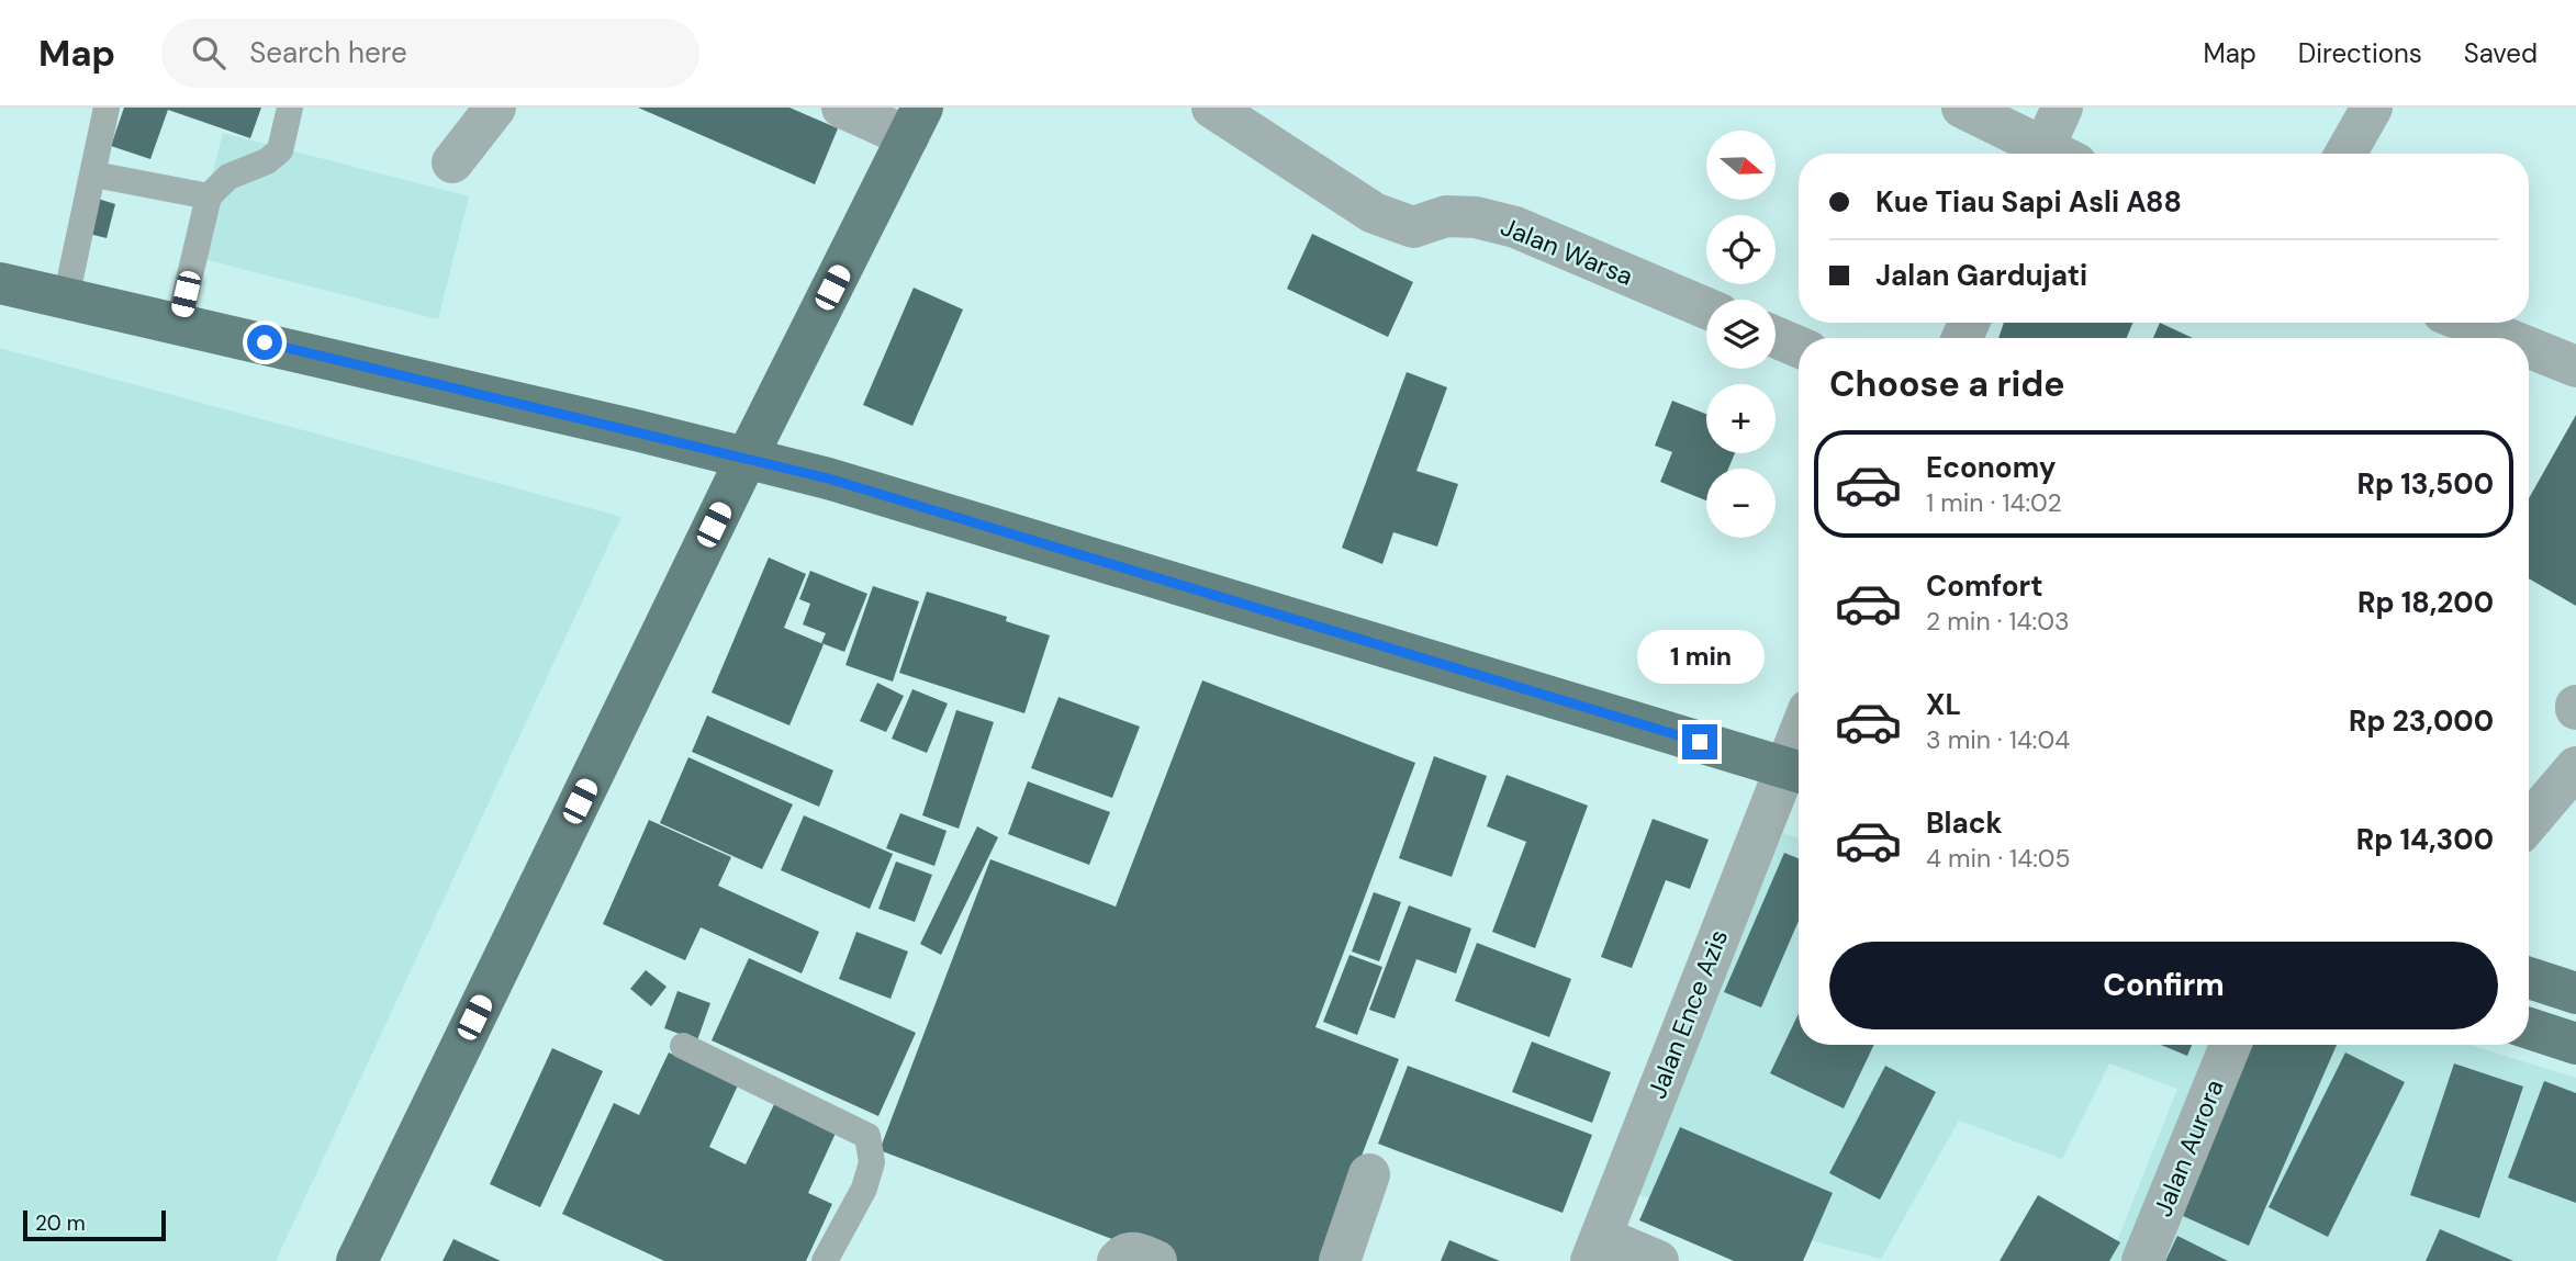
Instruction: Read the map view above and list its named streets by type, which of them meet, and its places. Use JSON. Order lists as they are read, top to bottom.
{
  "streets": {
    "street": ["Jalan Warsa", "Jalan Ence Azis", "Jalan Aurora"]
  },
  "scale_bar": "20 m",
  "north": "right",
  "page": {
    "header": "Map",
    "search": "Search here",
    "nav": ["Map", "Directions", "Saved"],
    "map_buttons": ["+", "−"],
    "banner": ["Kue Tiau Sapi Asli A88", "Jalan Gardujati"],
    "heading": "Choose a ride",
    "list": [
      {
        "name": "Economy",
        "note": "1 min · 14:02",
        "value": "Rp 13,500"
      },
      {
        "name": "Comfort",
        "note": "2 min · 14:03",
        "value": "Rp 18,200"
      },
      {
        "name": "XL",
        "note": "3 min · 14:04",
        "value": "Rp 23,000"
      },
      {
        "name": "Black",
        "note": "4 min · 14:05",
        "value": "Rp 14,300"
      }
    ],
    "bubble": "1 min",
    "buttons": "Confirm",
    "scale": "20 m"
  }
}
